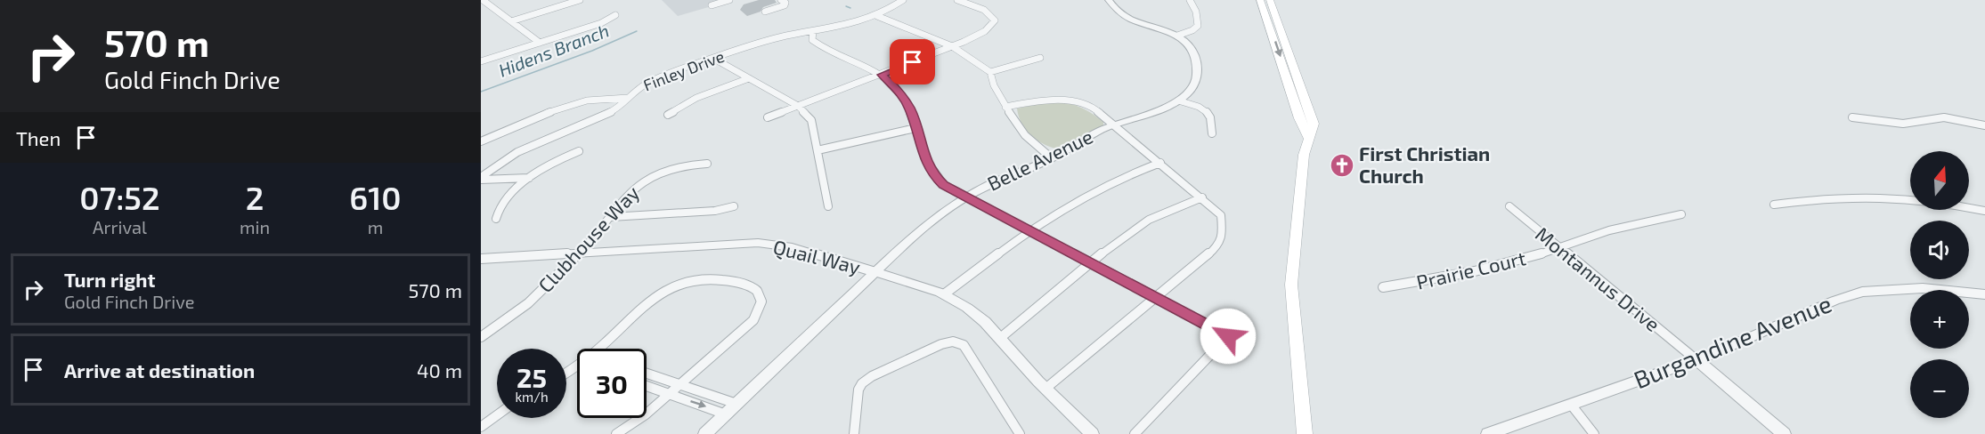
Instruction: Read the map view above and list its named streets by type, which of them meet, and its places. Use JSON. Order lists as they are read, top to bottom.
{
  "streets": {
    "street": [
      "Finley Drive",
      "Belle Avenue",
      "Clubhouse Way",
      "Quail Way",
      "Prairie Court",
      "Montannus Drive",
      "Burgandine Avenue"
    ]
  },
  "crossings": [
    ["Belle Avenue", "Quail Way"],
    ["Clubhouse Way", "Quail Way"],
    ["Prairie Court", "Montannus Drive"],
    ["Montannus Drive", "Burgandine Avenue"]
  ],
  "water": ["Hidens Branch"],
  "places": {
    "church": ["First Christian Church"]
  },
  "north": "top",
  "page": {
    "turn": ["570 m", "Gold Finch Drive"],
    "then": "Then",
    "map_buttons": ["+", "−"],
    "eta": [
      "07:52",
      "Arrival",
      "2",
      "min",
      "610",
      "m"
    ],
    "list": [
      {
        "name": "Turn right",
        "note": "Gold Finch Drive",
        "value": "570 m"
      },
      {
        "name": "Arrive at destination",
        "value": "40 m"
      }
    ],
    "speed": "25 km/h",
    "limit": "30"
  }
}
